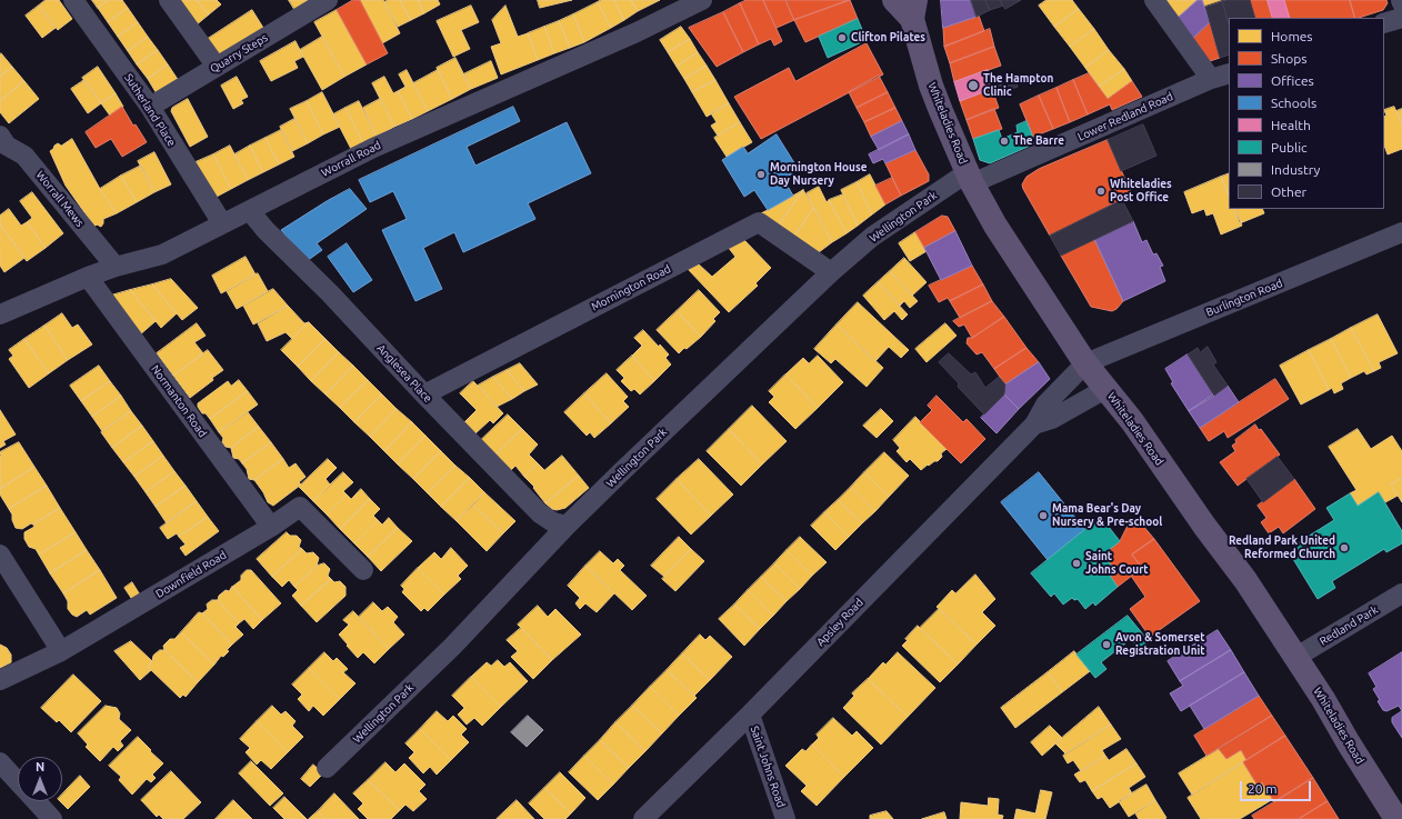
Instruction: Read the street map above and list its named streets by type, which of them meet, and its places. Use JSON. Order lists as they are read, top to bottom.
{
  "streets": {
    "main road": ["Whiteladies Road"],
    "street": [
      "Quarry Steps",
      "Sutherland Place",
      "Lower Redland Road",
      "Worrall Road",
      "Worrall Mews",
      "Wellington Park",
      "Mornington Road",
      "Burlington Road",
      "Anglesea Place",
      "Normanton Road",
      "Downfield Road",
      "Apsley Road",
      "Redland Park",
      "Saint Johns Road"
    ]
  },
  "crossings": [
    ["Quarry Steps", "Sutherland Place"],
    ["Sutherland Place", "Worrall Road"],
    ["Lower Redland Road", "Whiteladies Road"],
    ["Lower Redland Road", "Wellington Park"],
    ["Whiteladies Road", "Wellington Park"],
    ["Whiteladies Road", "Burlington Road"],
    ["Whiteladies Road", "Apsley Road"],
    ["Whiteladies Road", "Redland Park"],
    ["Worrall Road", "Worrall Mews"],
    ["Worrall Road", "Anglesea Place"],
    ["Worrall Road", "Normanton Road"],
    ["Wellington Park", "Mornington Road"],
    ["Wellington Park", "Anglesea Place"],
    ["Mornington Road", "Anglesea Place"],
    ["Burlington Road", "Apsley Road"],
    ["Normanton Road", "Downfield Road"],
    ["Apsley Road", "Saint Johns Road"]
  ],
  "places": [
    "Clifton Pilates",
    "The Hampton Clinic",
    "The Barre",
    "Mornington House Day Nursery",
    "Whiteladies Post Office",
    "Mama Bear's Day Nursery & Pre-school",
    "Redland Park United Reformed Church",
    "Saint Johns Court",
    "Avon & Somerset Registration Unit"
  ],
  "legend": [
    "Homes",
    "Shops",
    "Offices",
    "Schools",
    "Health",
    "Public",
    "Industry",
    "Other"
  ],
  "scale_bar": "20 m",
  "north": "top"
}
